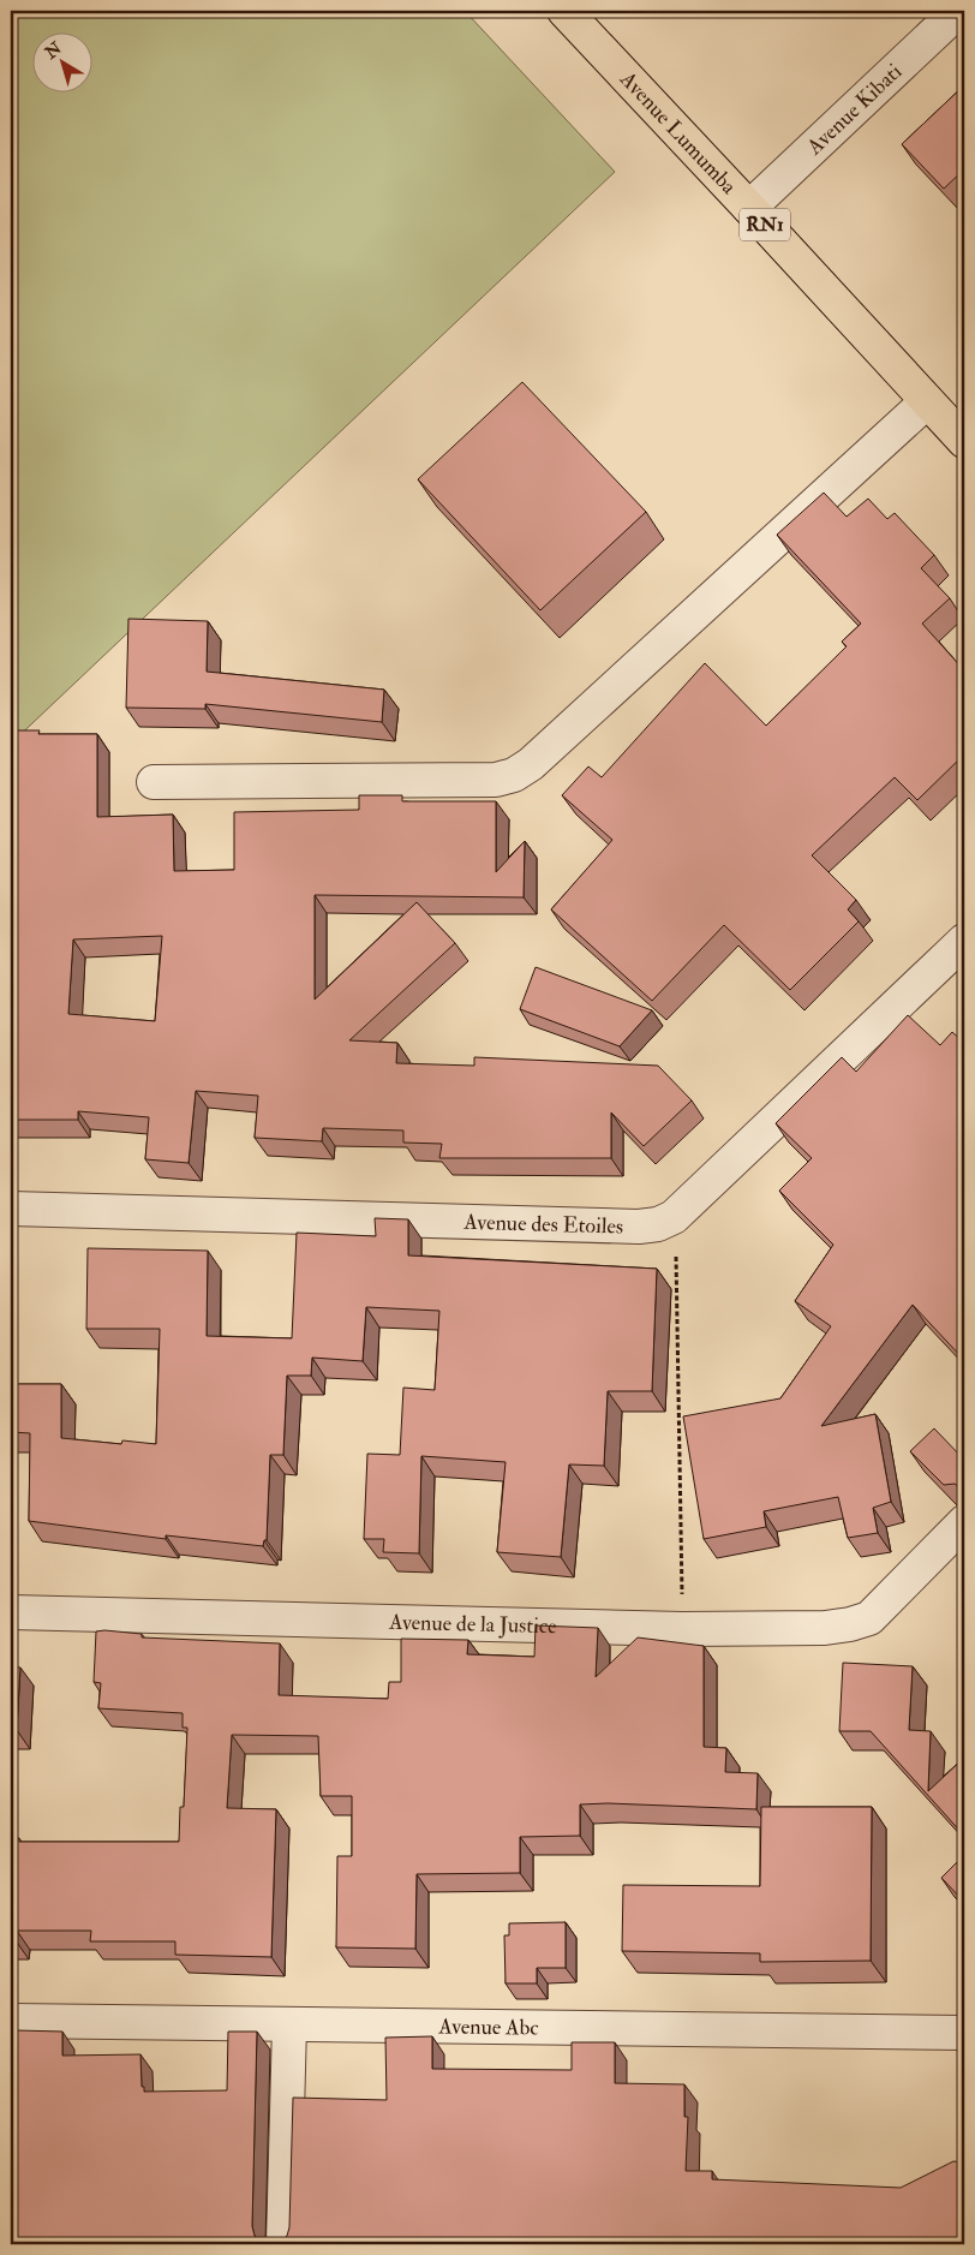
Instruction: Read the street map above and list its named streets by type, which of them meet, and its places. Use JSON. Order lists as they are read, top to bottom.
{
  "streets": {
    "highway": ["Avenue Lumumba", "RN1"],
    "street": [
      "Avenue Kibati",
      "Avenue des Etoiles",
      "Avenue de la Justice",
      "Avenue Abc"
    ]
  },
  "crossings": [
    ["Avenue Kibati", "Avenue Lumumba"]
  ],
  "north": "top left"
}
